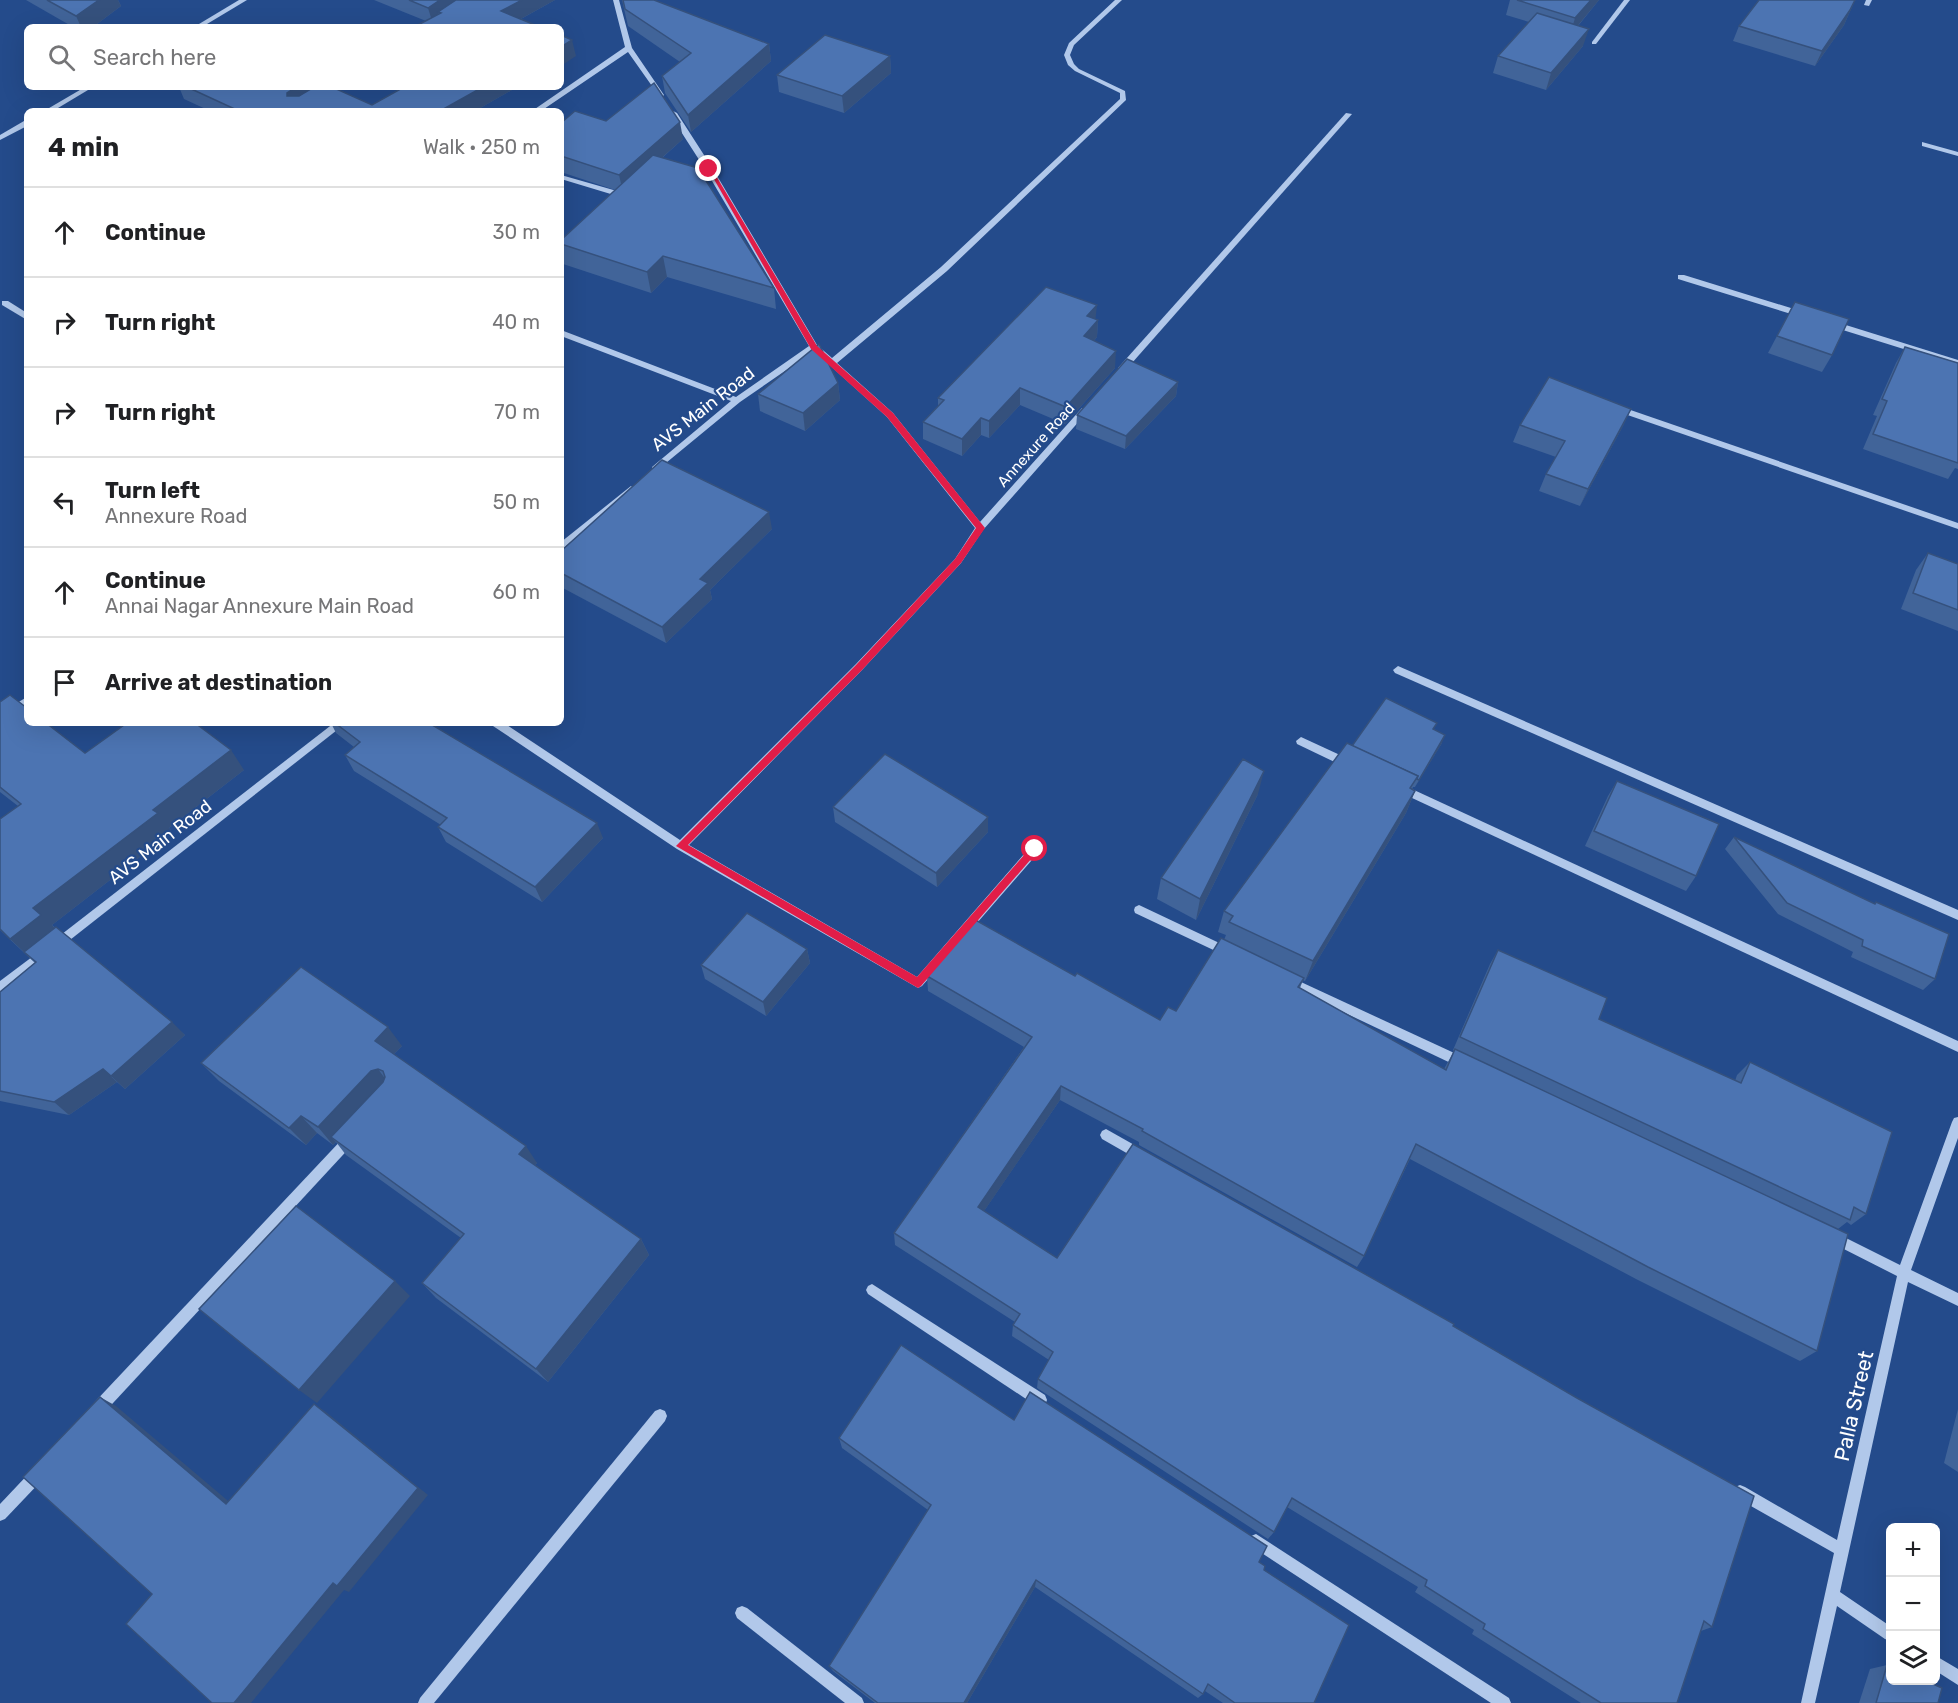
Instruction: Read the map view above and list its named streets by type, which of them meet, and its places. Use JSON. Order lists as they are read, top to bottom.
{
  "streets": {
    "street": ["AVS Main Road", "Annexure Road", "Palla Street"]
  },
  "page": {
    "search": "Search here",
    "heading": ["4 min", "Walk · 250 m"],
    "list": [
      ["Continue", "30 m"],
      ["Turn right", "40 m"],
      ["Turn right", "70 m"],
      ["Turn left", "Annexure Road", "50 m"],
      ["Continue", "Annai Nagar Annexure Main Road", "60 m"],
      "Arrive at destination"
    ],
    "map_buttons": ["+", "−"]
  }
}
